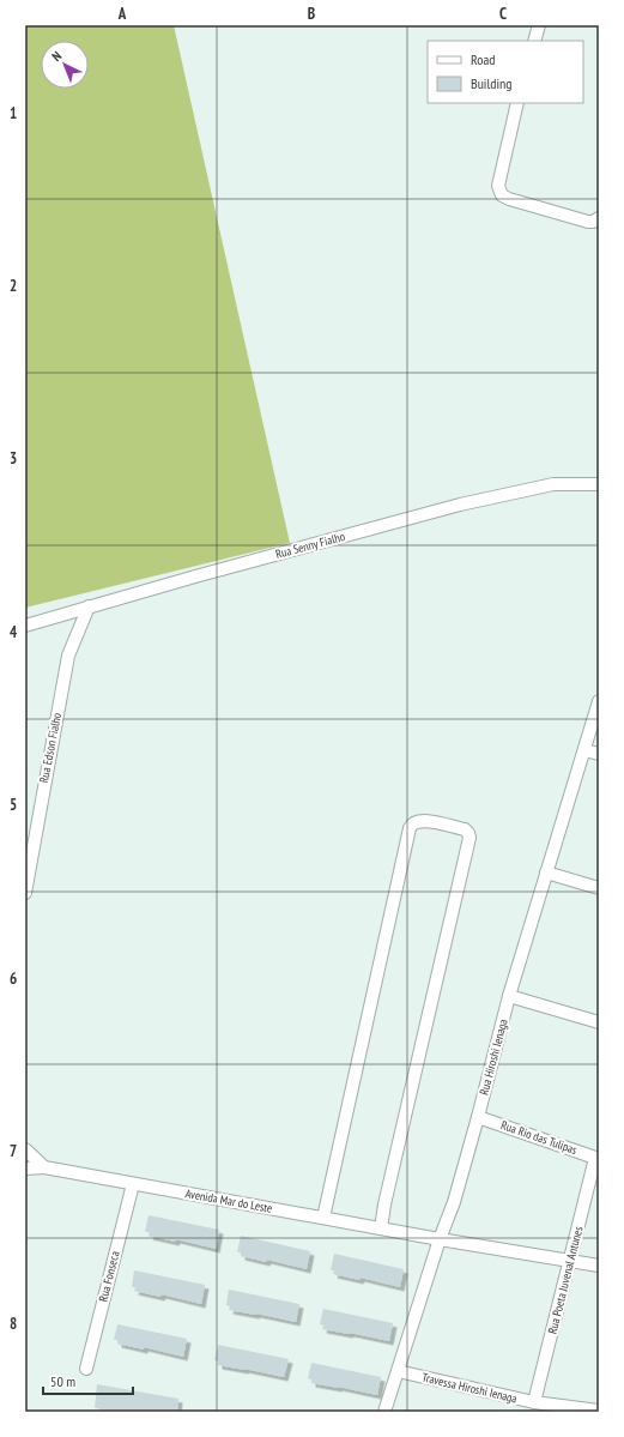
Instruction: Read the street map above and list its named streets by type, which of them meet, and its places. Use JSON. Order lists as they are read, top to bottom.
{
  "streets": {
    "street": [
      "Rua Senny Fialho",
      "Rua Edson Fialho",
      "Rua Hiroshi Ienaga",
      "Rua Rio das Tulipas",
      "Avenida Mar do Leste",
      "Rua Fonseca",
      "Rua Poeta Juvenal Antunes",
      "Travessa Hiroshi Ienaga"
    ]
  },
  "crossings": [
    ["Rua Senny Fialho", "Rua Edson Fialho"],
    ["Rua Hiroshi Ienaga", "Rua Rio das Tulipas"],
    ["Rua Hiroshi Ienaga", "Avenida Mar do Leste"],
    ["Rua Hiroshi Ienaga", "Travessa Hiroshi Ienaga"],
    ["Rua Rio das Tulipas", "Rua Poeta Juvenal Antunes"],
    ["Avenida Mar do Leste", "Rua Fonseca"],
    ["Avenida Mar do Leste", "Rua Poeta Juvenal Antunes"],
    ["Rua Poeta Juvenal Antunes", "Travessa Hiroshi Ienaga"]
  ],
  "legend": ["Road", "Building"],
  "scale_bar": "50 m",
  "north": "top left",
  "grid": {
    "columns": ["A", "B", "C"],
    "rows": [
      "1",
      "2",
      "3",
      "4",
      "5",
      "6",
      "7",
      "8"
    ]
  }
}
